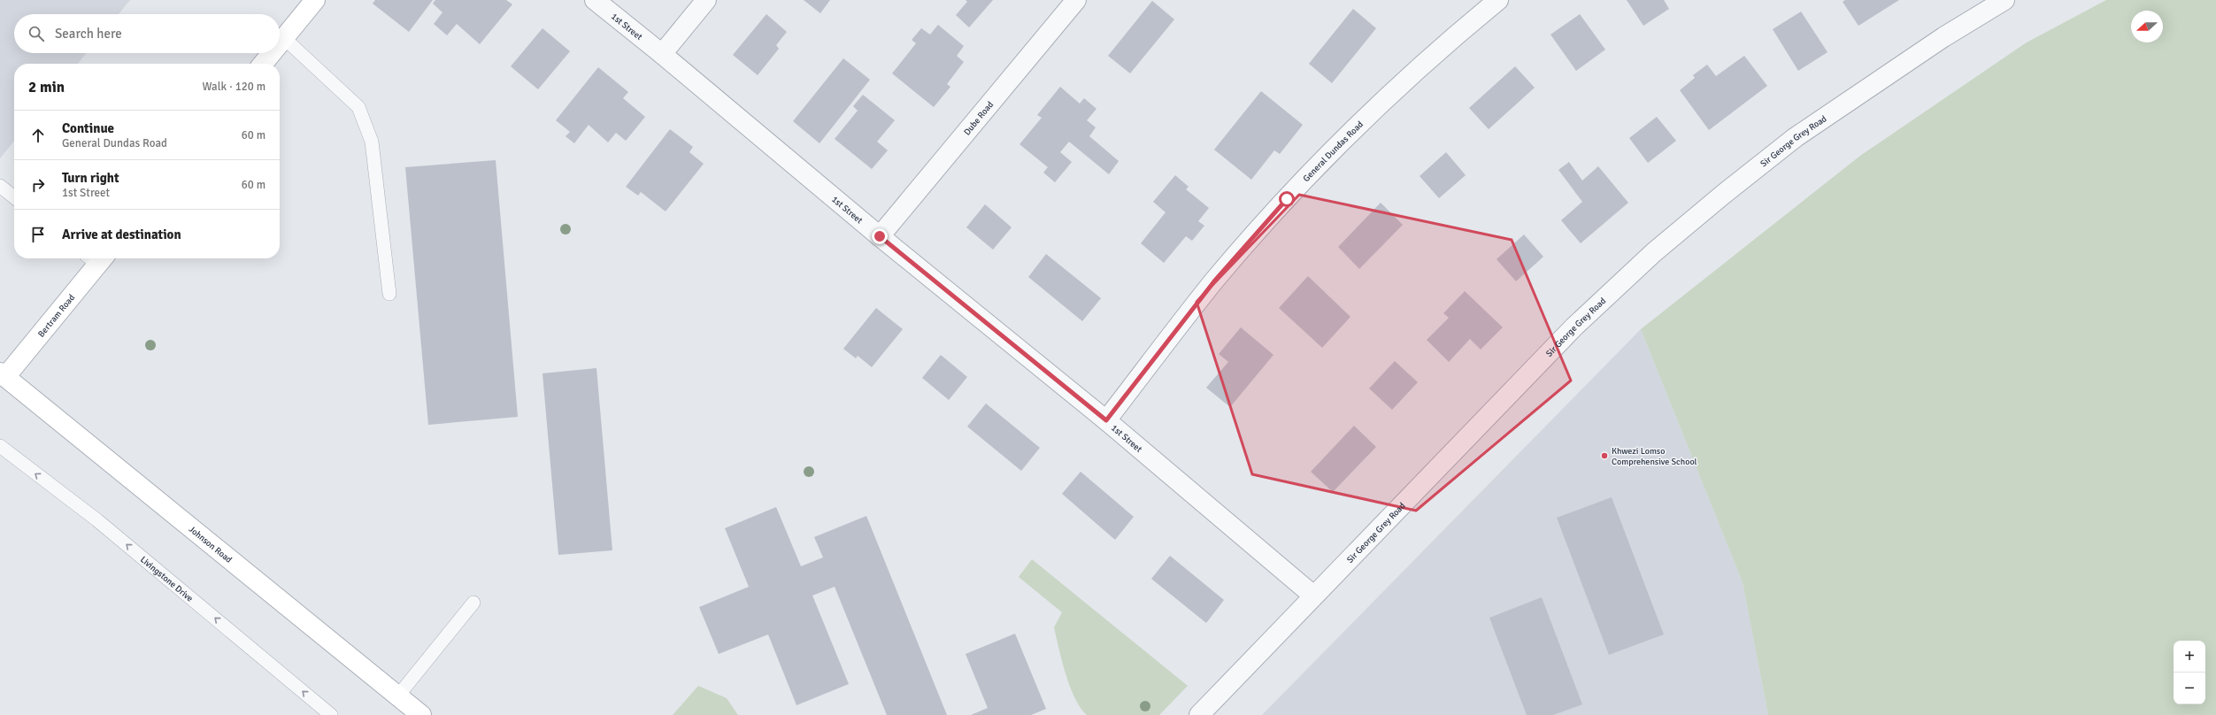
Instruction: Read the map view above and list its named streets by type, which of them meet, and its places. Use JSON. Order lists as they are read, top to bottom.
{
  "streets": {
    "street": [
      "1st Street",
      "Dube Road",
      "Sir George Grey Road",
      "General Dundas Road",
      "Bertram Road",
      "Johnson Road"
    ],
    "lane": ["Livingstone Drive"]
  },
  "crossings": [
    ["1st Street", "Dube Road"],
    ["1st Street", "Sir George Grey Road"],
    ["1st Street", "General Dundas Road"],
    ["Bertram Road", "Johnson Road"]
  ],
  "one_way": ["Livingstone Drive"],
  "places": ["Khwezi Lomso Comprehensive School"],
  "north": "left",
  "page": {
    "search": "Search here",
    "heading": ["2 min", "Walk · 120 m"],
    "list": [
      ["Continue", "General Dundas Road", "60 m"],
      ["Turn right", "1st Street", "60 m"],
      "Arrive at destination"
    ],
    "map_buttons": ["+", "−"]
  }
}
